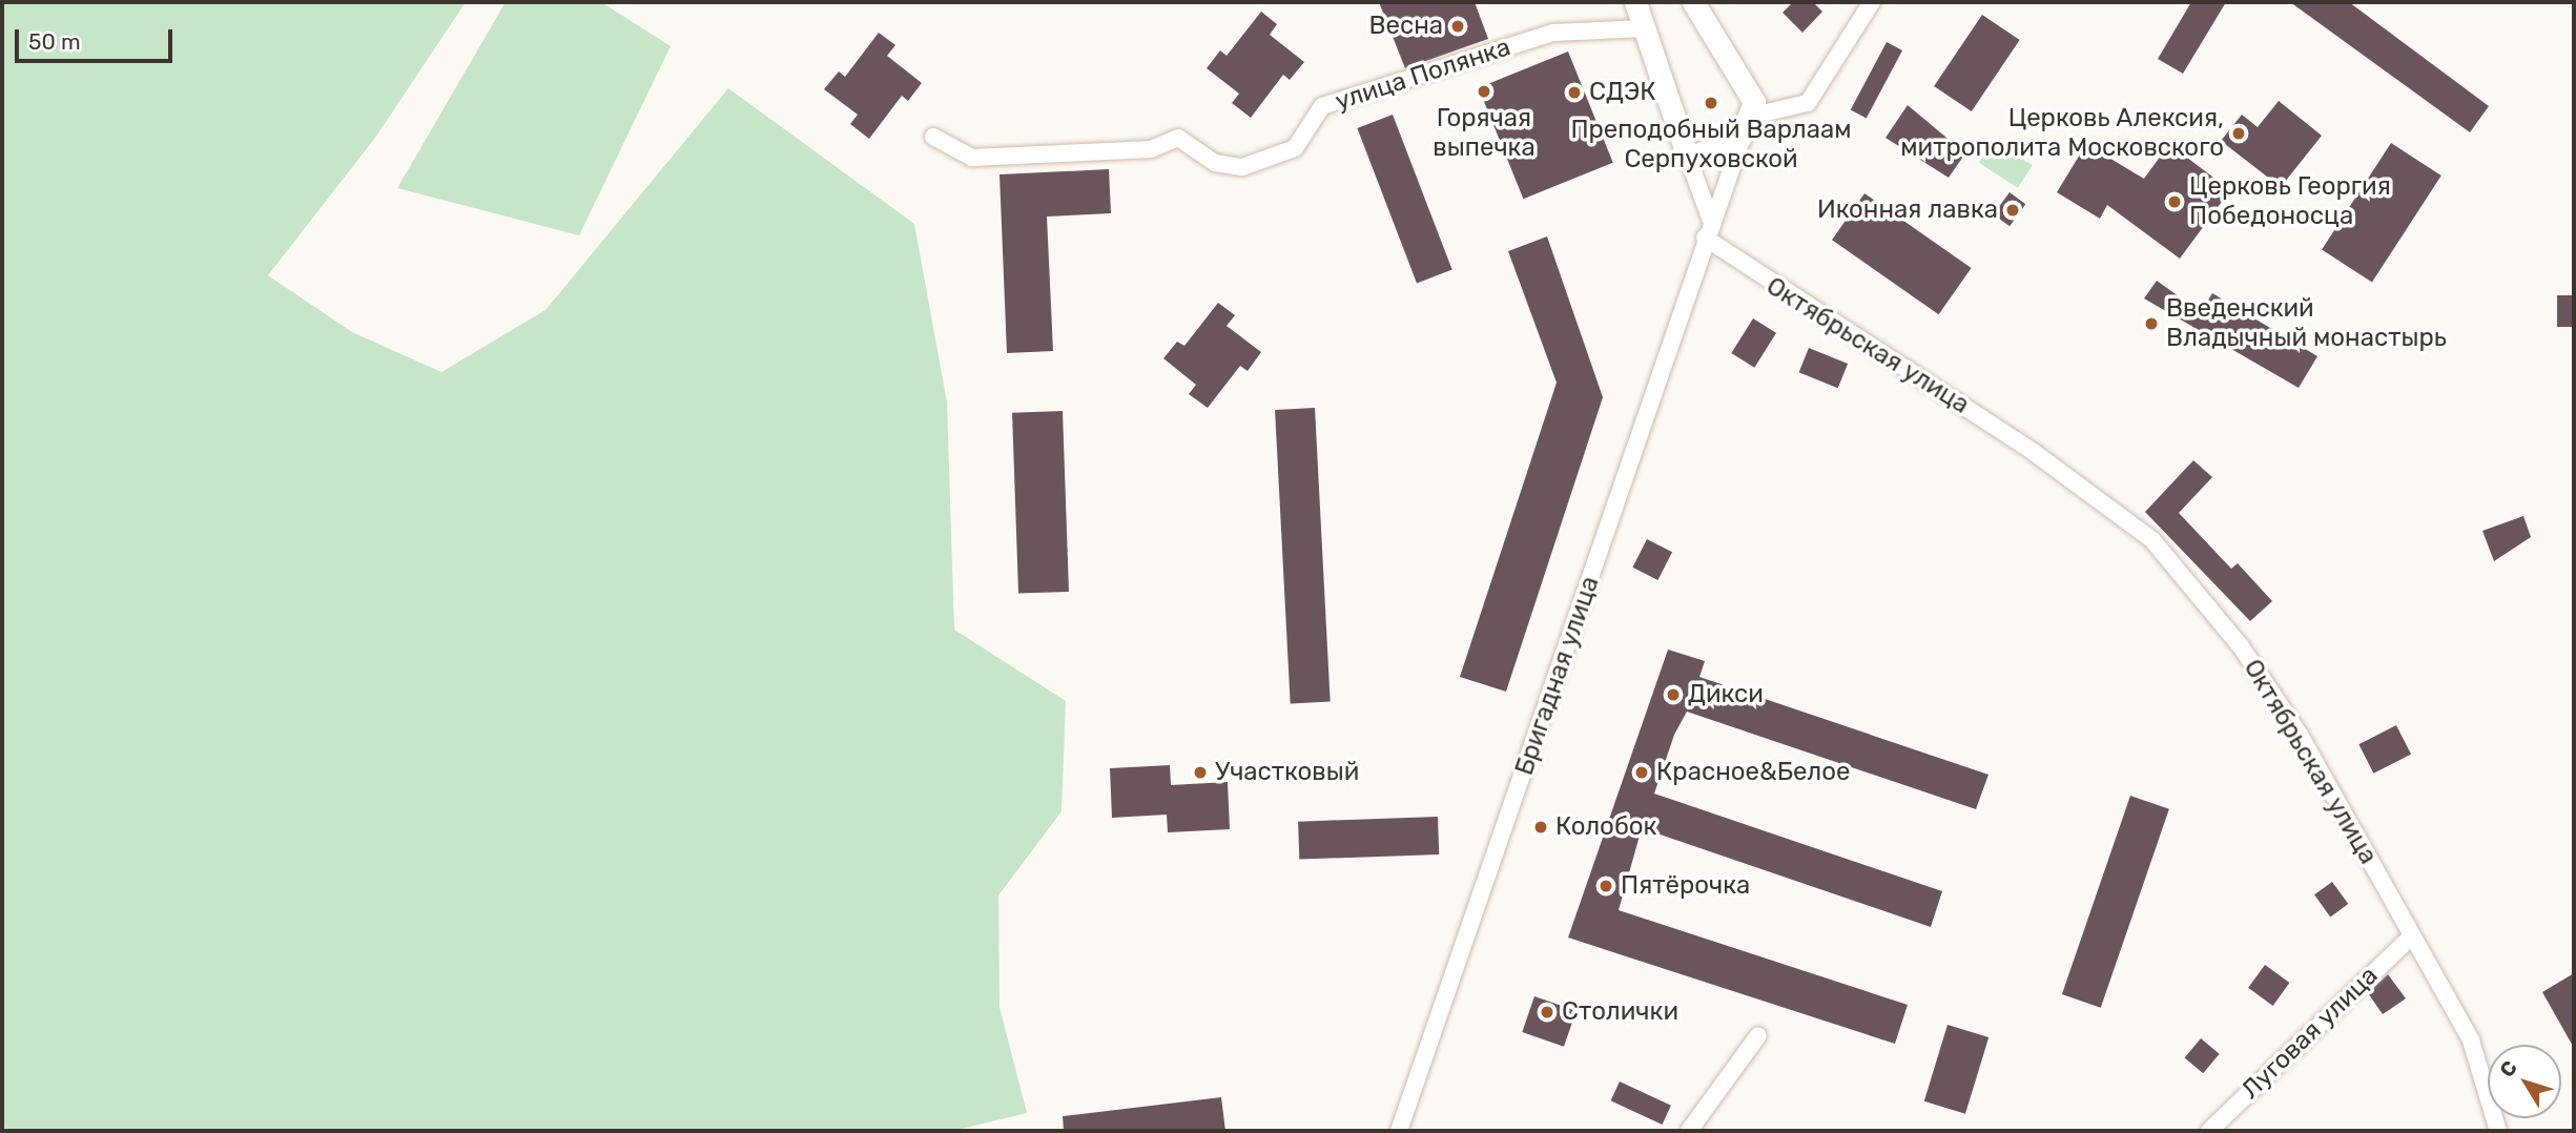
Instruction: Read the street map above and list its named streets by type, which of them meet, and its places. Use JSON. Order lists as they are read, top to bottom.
{
  "streets": {
    "street": [
      "улица Полянка",
      "Октябрьская улица",
      "Бригадная улица",
      "Луговая улица"
    ]
  },
  "crossings": [
    ["Октябрьская улица", "Бригадная улица"],
    ["Октябрьская улица", "Луговая улица"]
  ],
  "places": [
    "Весна",
    "Горячая выпечка",
    "СДЭК",
    "Преподобный Варлаам Серпуховской",
    "Церковь Алексия, митрополита Московского",
    "Церковь Георгия Победоносца",
    "Иконная лавка",
    "Введенский Владычный монастырь",
    "Дикси",
    "Участковый",
    "Красное&Белое",
    "Колобок",
    "Пятёрочка",
    "Столички"
  ],
  "scale_bar": "50 m",
  "north": "top left"
}
